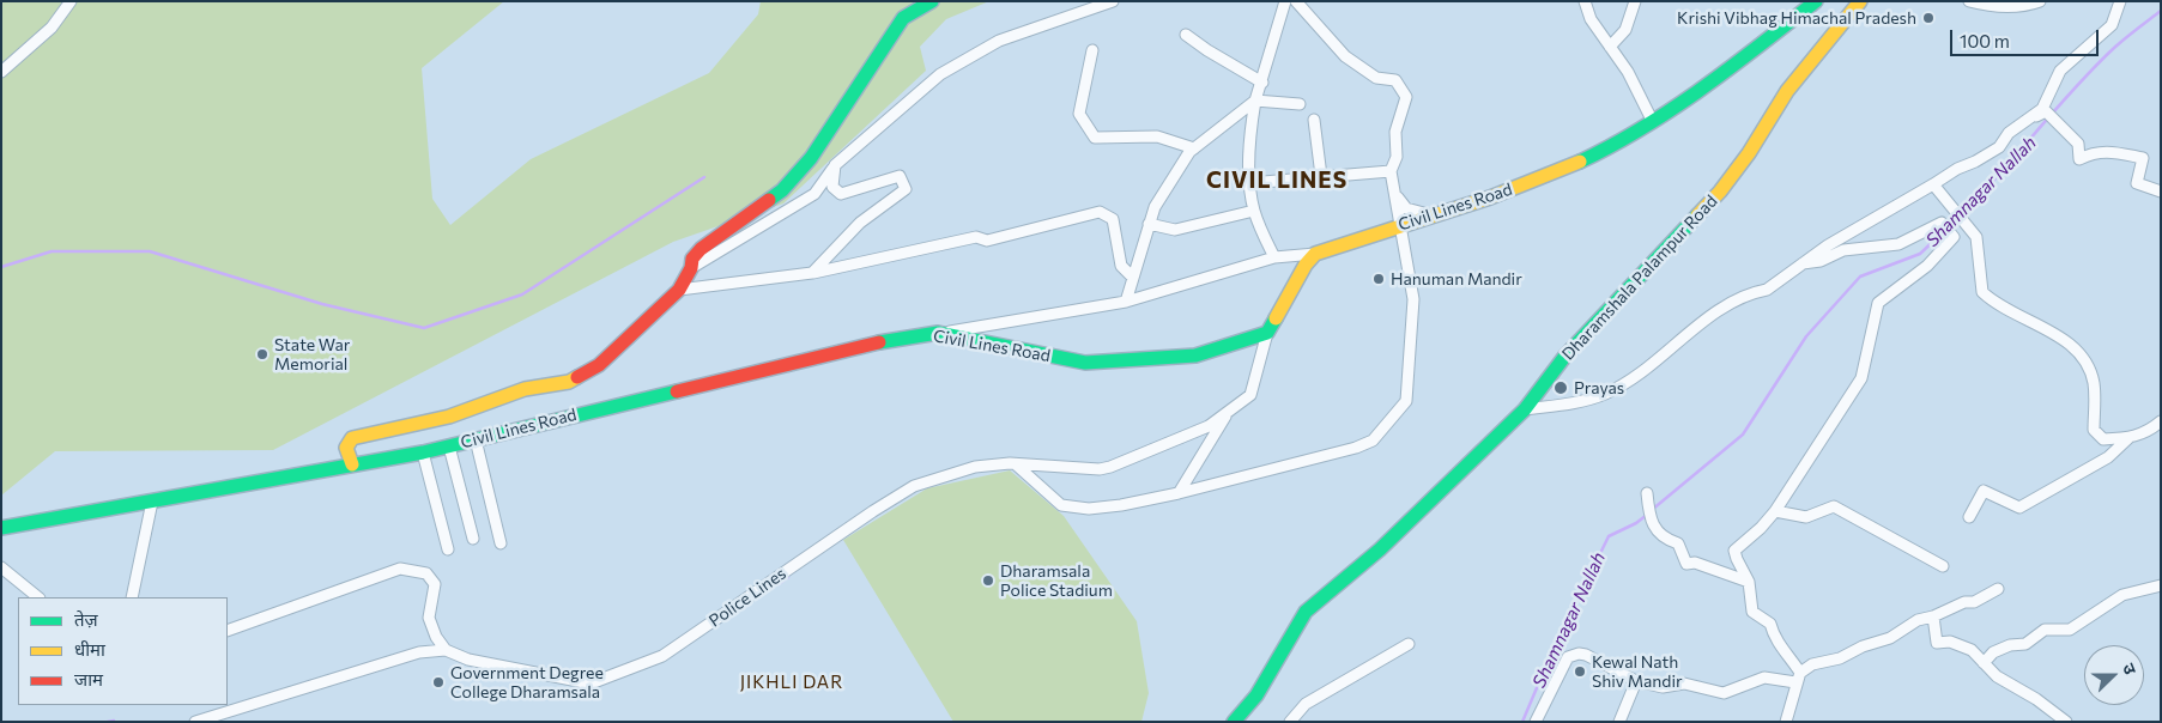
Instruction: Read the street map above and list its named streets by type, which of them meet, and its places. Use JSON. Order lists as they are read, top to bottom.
{
  "streets": {
    "main road": ["Civil Lines Road", "Dharamshala Palampur Road"],
    "street": ["Police Lines"]
  },
  "crossings": [
    ["Civil Lines Road", "Police Lines"]
  ],
  "districts": ["CIVIL LINES", "JIKHLI DAR"],
  "water": ["Shamnagar Nallah"],
  "places": [
    "Krishi Vibhag Himachal Pradesh",
    "Hanuman Mandir",
    "State War Memorial",
    "Prayas",
    "Dharamsala Police Stadium",
    "Kewal Nath Shiv Mandir",
    "Government Degree College Dharamsala"
  ],
  "legend": ["तेज़", "धीमा", "जाम"],
  "scale_bar": "100 m",
  "north": "right"
}
